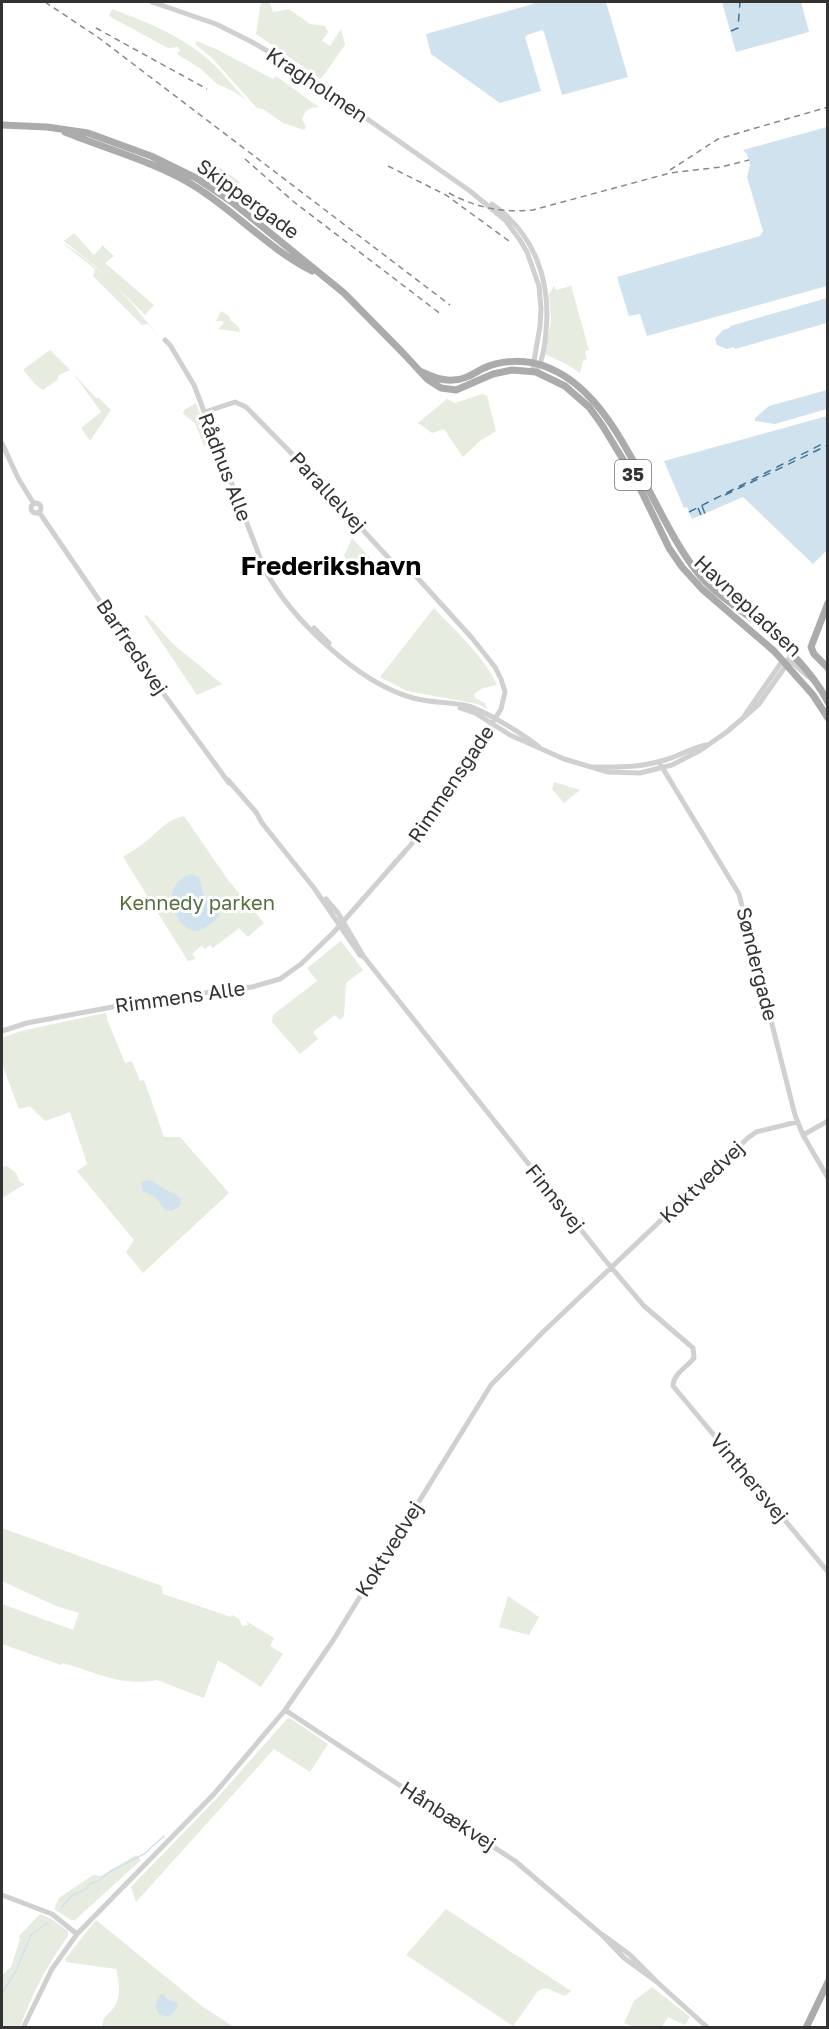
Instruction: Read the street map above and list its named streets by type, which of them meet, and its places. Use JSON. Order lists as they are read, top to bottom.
{
  "streets": {
    "main road": ["Skippergade", "35", "Havnepladsen"],
    "street": [
      "Kragholmen",
      "Rådhus Alle",
      "Parallelvej",
      "Barfredsvej",
      "Rimmensgade",
      "Søndergade",
      "Rimmens Alle",
      "Koktvedvej",
      "Finnsvej",
      "Vinthersvej",
      "Hånbækvej"
    ]
  },
  "crossings": [
    ["Kragholmen", "Havnepladsen"],
    ["Skippergade", "35"],
    ["Skippergade", "Havnepladsen"],
    ["Rådhus Alle", "Parallelvej"],
    ["Rådhus Alle", "Havnepladsen"],
    ["Rådhus Alle", "Rimmensgade"],
    ["Rådhus Alle", "Søndergade"],
    ["Parallelvej", "Rimmensgade"],
    ["Barfredsvej", "Rimmensgade"],
    ["Barfredsvej", "Rimmens Alle"],
    ["Barfredsvej", "Finnsvej"],
    ["Rimmensgade", "Rimmens Alle"],
    ["Søndergade", "Koktvedvej"],
    ["Koktvedvej", "Finnsvej"],
    ["Koktvedvej", "Hånbækvej"],
    ["Finnsvej", "Vinthersvej"]
  ],
  "districts": ["Frederikshavn"],
  "parks": ["Kennedy parken"]
}
